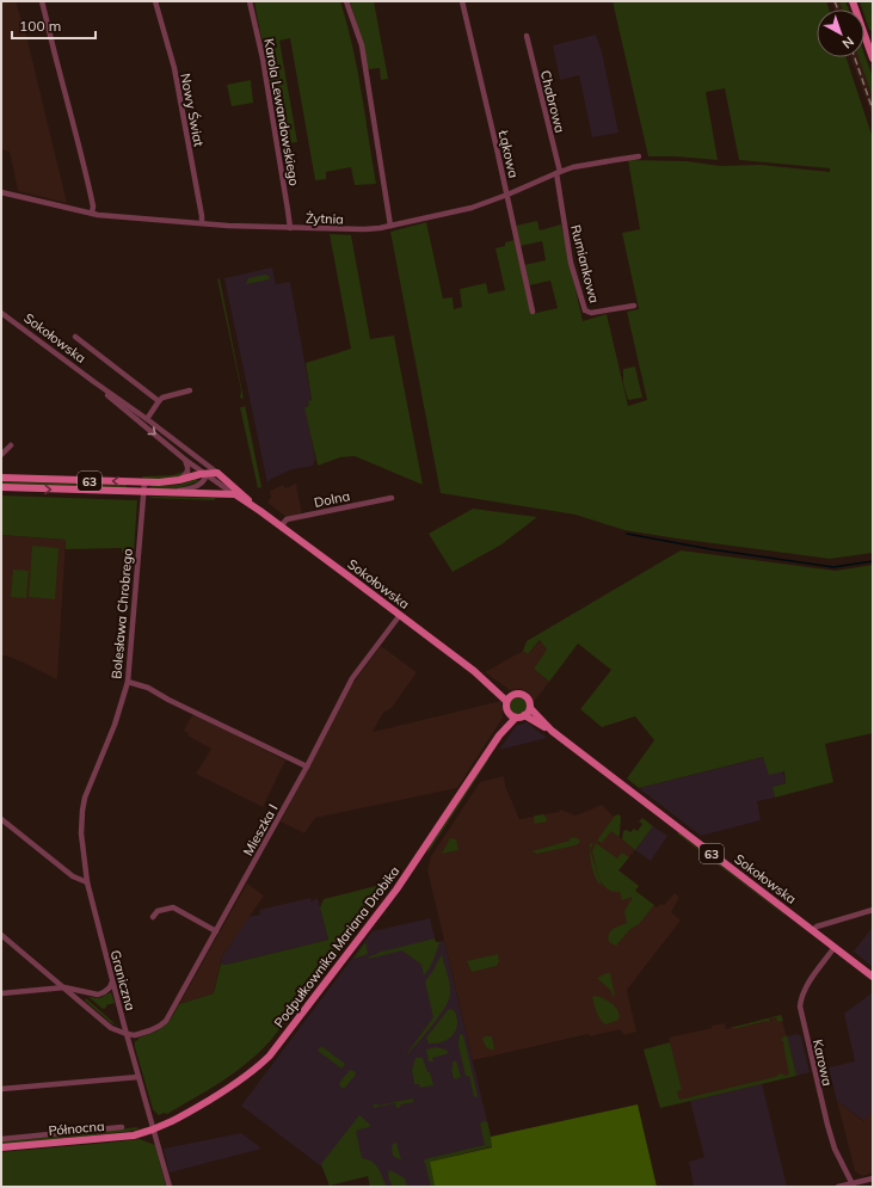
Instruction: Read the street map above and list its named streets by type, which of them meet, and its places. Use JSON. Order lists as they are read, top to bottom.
{
  "streets": {
    "main road": [
      "Sokołowska",
      "63",
      "Podpułkownika Mariana Drobika",
      "Północna"
    ],
    "street": [
      "Chabrowa",
      "Nowy Świat",
      "Karola Lewandowskiego",
      "Łąkowa",
      "Żytnia",
      "Rumiankowa",
      "Dolna",
      "Bolesława Chrobrego",
      "Mieszka I",
      "Graniczna",
      "Karowa"
    ]
  },
  "crossings": [
    ["Chabrowa", "Żytnia"],
    ["Chabrowa", "Rumiankowa"],
    ["Nowy Świat", "Żytnia"],
    ["Karola Lewandowskiego", "Żytnia"],
    ["Łąkowa", "Żytnia"],
    ["Żytnia", "Rumiankowa"],
    ["Sokołowska", "63"],
    ["Sokołowska", "Dolna"],
    ["Sokołowska", "Mieszka I"],
    ["Sokołowska", "Podpułkownika Mariana Drobika"],
    ["Sokołowska", "Karowa"],
    ["63", "Bolesława Chrobrego"],
    ["63", "Podpułkownika Mariana Drobika"],
    ["Bolesława Chrobrego", "Graniczna"],
    ["Mieszka I", "Graniczna"],
    ["Podpułkownika Mariana Drobika", "Graniczna"],
    ["Podpułkownika Mariana Drobika", "Północna"],
    ["Graniczna", "Północna"]
  ],
  "scale_bar": "100 m",
  "north": "bottom right"
}
